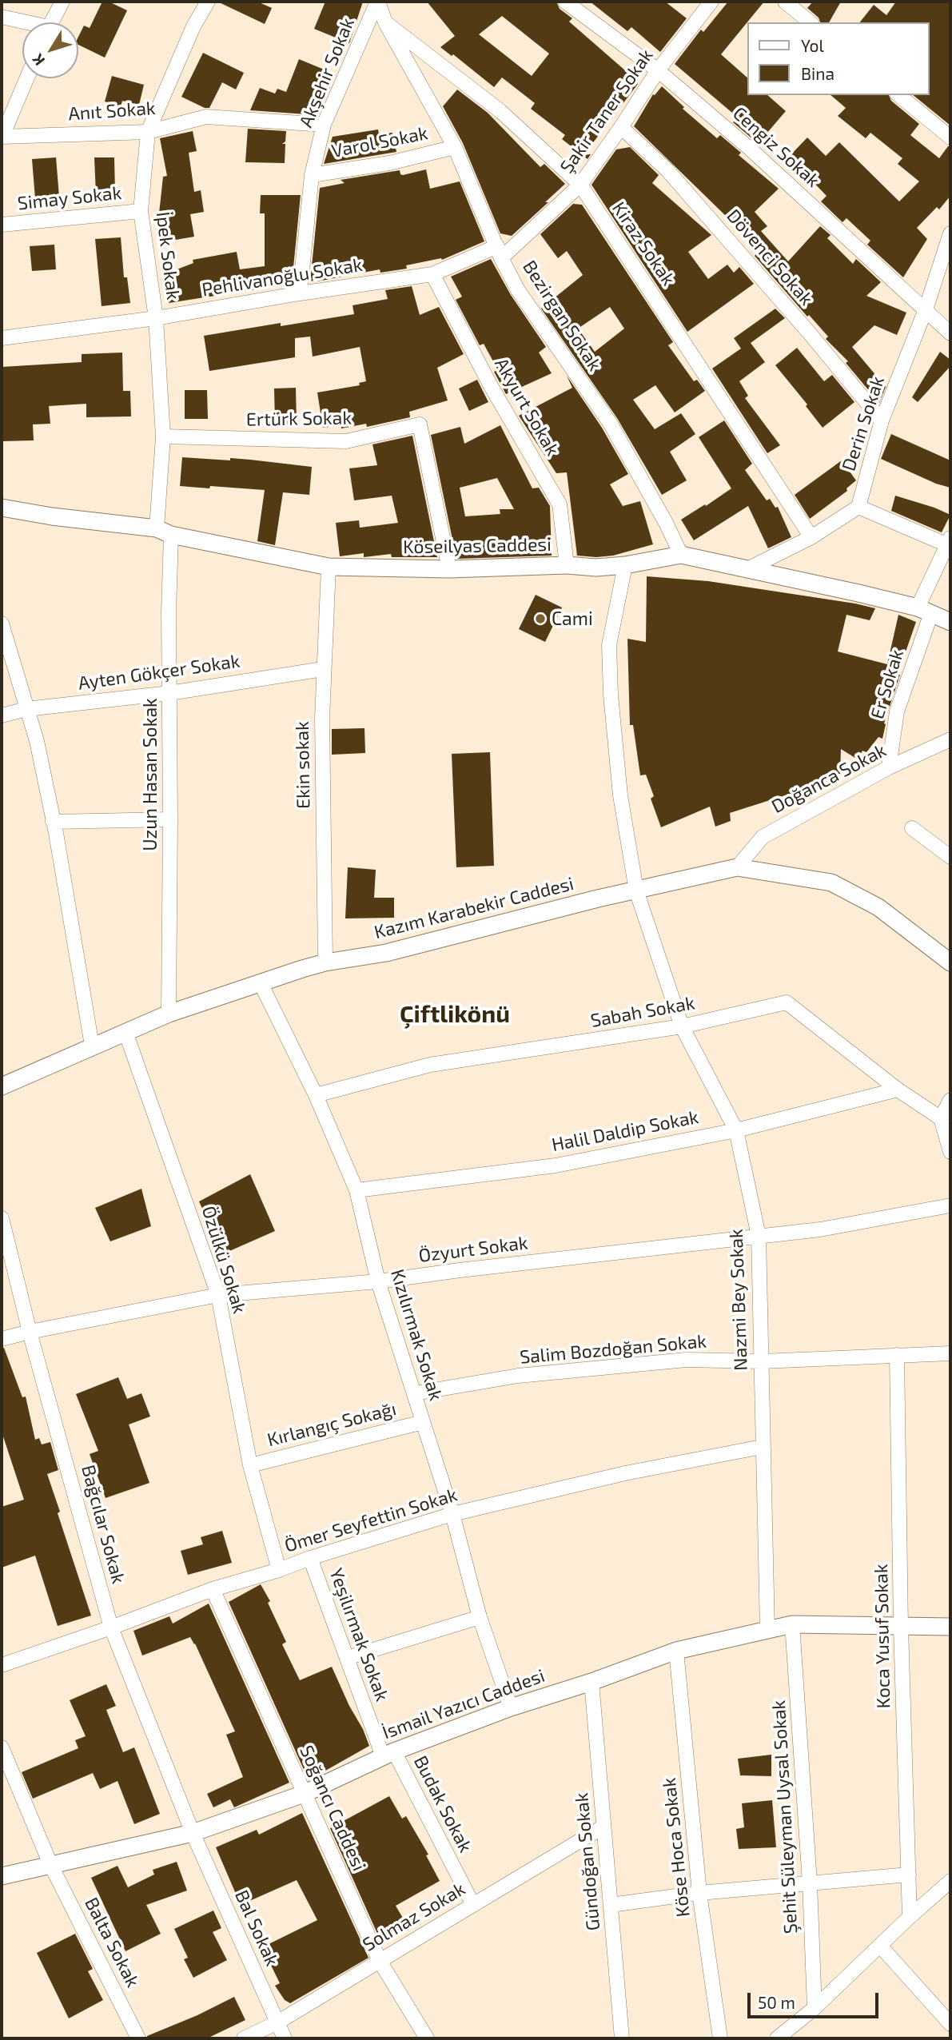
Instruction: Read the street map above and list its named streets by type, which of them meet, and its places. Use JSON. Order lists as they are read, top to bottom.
{
  "streets": {
    "street": [
      "Akşehir Sokak",
      "Anıt Sokak",
      "Şakir Taner Sokak",
      "Varol Sokak",
      "Cengiz Sokak",
      "Simay Sokak",
      "Kiraz Sokak",
      "İpek Sokak",
      "Dövenci Sokak",
      "Pehlivanoğlu Sokak",
      "Bezirgan Sokak",
      "Akyurt Sokak",
      "Ertürk Sokak",
      "Derin Sokak",
      "Köseilyas Caddesi",
      "Ayten Gökçer Sokak",
      "Er Sokak",
      "Ekin sokak",
      "Uzun Hasan Sokak",
      "Doğanca Sokak",
      "Kazım Karabekir Caddesi",
      "Sabah Sokak",
      "Halil Daldip Sokak",
      "Özyurt Sokak",
      "Özülkü Sokak",
      "Nazmi Bey Sokak",
      "Kızılırmak Sokak",
      "Salim Bozdoğan Sokak",
      "Kırlangıç Sokağı",
      "Ömer Seyfettin Sokak",
      "Bağcılar Sokak",
      "Yeşilırmak Sokak",
      "Koca Yusuf Sokak",
      "İsmail Yazıcı Caddesi",
      "Budak Sokak",
      "Soğancı Caddesi",
      "Şehit Süleyman Uysal Sokak",
      "Köse Hoca Sokak",
      "Gündoğan Sokak",
      "Solmaz Sokak",
      "Bal Sokak",
      "Balta Sokak"
    ]
  },
  "crossings": [
    ["Akşehir Sokak", "Anıt Sokak"],
    ["Akşehir Sokak", "Varol Sokak"],
    ["Akşehir Sokak", "Pehlivanoğlu Sokak"],
    ["Akşehir Sokak", "Bezirgan Sokak"],
    ["Anıt Sokak", "İpek Sokak"],
    ["Şakir Taner Sokak", "Cengiz Sokak"],
    ["Şakir Taner Sokak", "Kiraz Sokak"],
    ["Şakir Taner Sokak", "Dövenci Sokak"],
    ["Şakir Taner Sokak", "Pehlivanoğlu Sokak"],
    ["Şakir Taner Sokak", "Bezirgan Sokak"],
    ["Varol Sokak", "Bezirgan Sokak"],
    ["Cengiz Sokak", "Derin Sokak"],
    ["Simay Sokak", "İpek Sokak"],
    ["Kiraz Sokak", "Bezirgan Sokak"],
    ["İpek Sokak", "Pehlivanoğlu Sokak"],
    ["İpek Sokak", "Ertürk Sokak"],
    ["İpek Sokak", "Köseilyas Caddesi"],
    ["İpek Sokak", "Uzun Hasan Sokak"],
    ["Dövenci Sokak", "Derin Sokak"],
    ["Pehlivanoğlu Sokak", "Bezirgan Sokak"],
    ["Pehlivanoğlu Sokak", "Akyurt Sokak"],
    ["Bezirgan Sokak", "Köseilyas Caddesi"],
    ["Akyurt Sokak", "Köseilyas Caddesi"],
    ["Ertürk Sokak", "Köseilyas Caddesi"],
    ["Köseilyas Caddesi", "Er Sokak"],
    ["Köseilyas Caddesi", "Ekin sokak"],
    ["Köseilyas Caddesi", "Uzun Hasan Sokak"],
    ["Köseilyas Caddesi", "Nazmi Bey Sokak"],
    ["Ayten Gökçer Sokak", "Ekin sokak"],
    ["Ayten Gökçer Sokak", "Uzun Hasan Sokak"],
    ["Er Sokak", "Doğanca Sokak"],
    ["Ekin sokak", "Kazım Karabekir Caddesi"],
    ["Uzun Hasan Sokak", "Kazım Karabekir Caddesi"],
    ["Doğanca Sokak", "Kazım Karabekir Caddesi"],
    ["Kazım Karabekir Caddesi", "Özülkü Sokak"],
    ["Kazım Karabekir Caddesi", "Nazmi Bey Sokak"],
    ["Kazım Karabekir Caddesi", "Kızılırmak Sokak"],
    ["Sabah Sokak", "Halil Daldip Sokak"],
    ["Sabah Sokak", "Nazmi Bey Sokak"],
    ["Sabah Sokak", "Kızılırmak Sokak"],
    ["Halil Daldip Sokak", "Nazmi Bey Sokak"],
    ["Halil Daldip Sokak", "Kızılırmak Sokak"],
    ["Özyurt Sokak", "Özülkü Sokak"],
    ["Özyurt Sokak", "Nazmi Bey Sokak"],
    ["Özyurt Sokak", "Kızılırmak Sokak"],
    ["Özyurt Sokak", "Bağcılar Sokak"],
    ["Özülkü Sokak", "Kırlangıç Sokağı"],
    ["Özülkü Sokak", "Ömer Seyfettin Sokak"],
    ["Nazmi Bey Sokak", "Salim Bozdoğan Sokak"],
    ["Nazmi Bey Sokak", "Ömer Seyfettin Sokak"],
    ["Nazmi Bey Sokak", "İsmail Yazıcı Caddesi"],
    ["Kızılırmak Sokak", "Salim Bozdoğan Sokak"],
    ["Kızılırmak Sokak", "Kırlangıç Sokağı"],
    ["Kızılırmak Sokak", "Ömer Seyfettin Sokak"],
    ["Kızılırmak Sokak", "İsmail Yazıcı Caddesi"],
    ["Salim Bozdoğan Sokak", "Koca Yusuf Sokak"],
    ["Ömer Seyfettin Sokak", "Bağcılar Sokak"],
    ["Ömer Seyfettin Sokak", "Yeşilırmak Sokak"],
    ["Ömer Seyfettin Sokak", "Soğancı Caddesi"],
    ["Bağcılar Sokak", "İsmail Yazıcı Caddesi"],
    ["Bağcılar Sokak", "Bal Sokak"],
    ["Yeşilırmak Sokak", "İsmail Yazıcı Caddesi"],
    ["Yeşilırmak Sokak", "Budak Sokak"],
    ["Koca Yusuf Sokak", "İsmail Yazıcı Caddesi"],
    ["İsmail Yazıcı Caddesi", "Budak Sokak"],
    ["İsmail Yazıcı Caddesi", "Soğancı Caddesi"],
    ["İsmail Yazıcı Caddesi", "Şehit Süleyman Uysal Sokak"],
    ["İsmail Yazıcı Caddesi", "Köse Hoca Sokak"],
    ["İsmail Yazıcı Caddesi", "Gündoğan Sokak"],
    ["İsmail Yazıcı Caddesi", "Bal Sokak"],
    ["İsmail Yazıcı Caddesi", "Balta Sokak"],
    ["Budak Sokak", "Solmaz Sokak"],
    ["Soğancı Caddesi", "Solmaz Sokak"],
    ["Gündoğan Sokak", "Solmaz Sokak"],
    ["Solmaz Sokak", "Bal Sokak"]
  ],
  "districts": ["Çiftlikönü"],
  "places": ["Cami"],
  "legend": ["Yol", "Bina"],
  "scale_bar": "50 m",
  "north": "bottom left"
}
